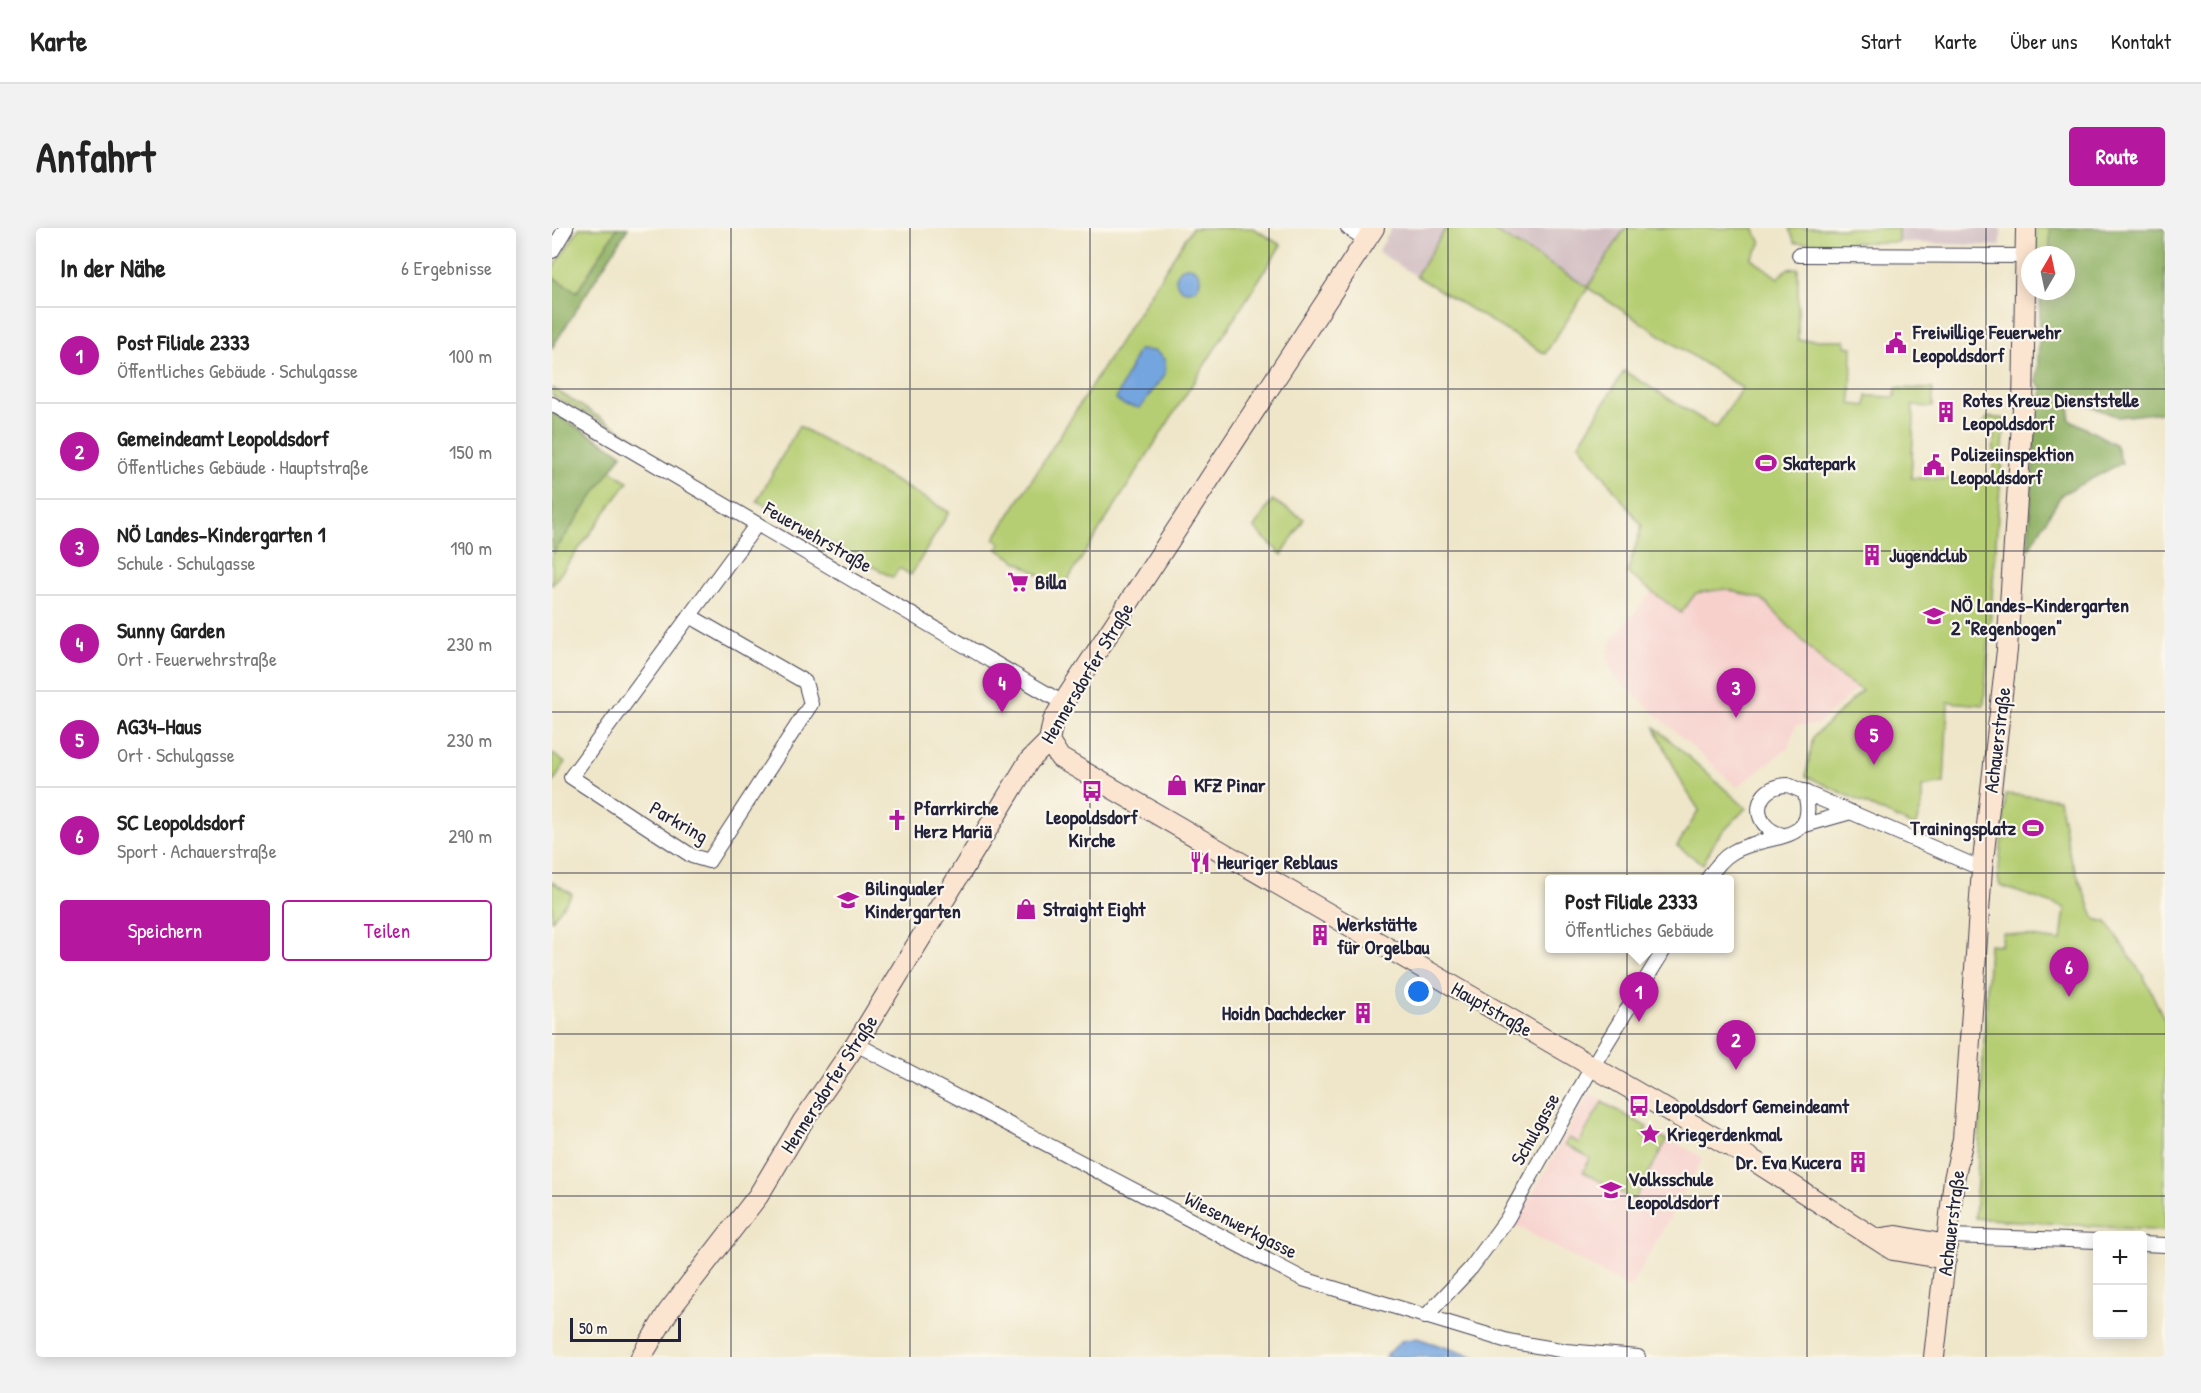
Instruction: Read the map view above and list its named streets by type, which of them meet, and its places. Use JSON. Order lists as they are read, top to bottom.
{
  "streets": {
    "street": [
      "Feuerwehrstraße",
      "Hennersdorfer Straße",
      "Achauerstraße",
      "Parkring",
      "Hauptstraße",
      "Schulgasse",
      "Wiesenwerkgasse"
    ]
  },
  "crossings": [
    ["Feuerwehrstraße", "Hennersdorfer Straße"],
    ["Feuerwehrstraße", "Parkring"],
    ["Hennersdorfer Straße", "Hauptstraße"],
    ["Hennersdorfer Straße", "Wiesenwerkgasse"],
    ["Achauerstraße", "Hauptstraße"],
    ["Hauptstraße", "Schulgasse"],
    ["Schulgasse", "Wiesenwerkgasse"]
  ],
  "places": {
    "public building": ["Freiwillige Feuerwehr Leopoldsdorf", "Polizeiinspektion Leopoldsdorf"],
    "building": [
      "Rotes Kreuz Dienststelle Leopoldsdorf",
      "Jugendclub",
      "Werkstätte für Orgelbau",
      "Hoidn Dachdecker",
      "Dr. Eva Kucera"
    ],
    "sports": ["Skatepark", "Trainingsplatz"],
    "supermarket": ["Billa"],
    "school or university": ["NÖ Landes-Kindergarten 2 \"Regenbogen\"", "Bilingualer Kindergarten", "Volksschule Leopoldsdorf"],
    "shop": ["KFZ Pinar", "Straight Eight"],
    "bus stop": ["Leopoldsdorf Kirche", "Leopoldsdorf Gemeindeamt"],
    "church": ["Pfarrkirche Herz Mariä"],
    "restaurant": ["Heuriger Reblaus"],
    "place": ["Kriegerdenkmal"]
  },
  "scale_bar": "50 m",
  "north": "top",
  "page": {
    "header": "Karte",
    "nav": [
      "Start",
      "Karte",
      "Über uns",
      "Kontakt"
    ],
    "buttons": [
      "Route",
      ["Speichern", "Teilen"]
    ],
    "title": "Anfahrt",
    "heading": ["In der Nähe", "6 Ergebnisse"],
    "list": [
      {
        "mark": "1",
        "name": "Post Filiale 2333",
        "note": "Öffentliches Gebäude · Schulgasse",
        "value": "100 m"
      },
      {
        "mark": "2",
        "name": "Gemeindeamt Leopoldsdorf",
        "note": "Öffentliches Gebäude · Hauptstraße",
        "value": "150 m"
      },
      {
        "mark": "3",
        "name": "NÖ Landes-Kindergarten 1",
        "note": "Schule · Schulgasse",
        "value": "190 m"
      },
      {
        "mark": "4",
        "name": "Sunny Garden",
        "note": "Ort · Feuerwehrstraße",
        "value": "230 m"
      },
      {
        "mark": "5",
        "name": "AG34-Haus",
        "note": "Ort · Schulgasse",
        "value": "230 m"
      },
      {
        "mark": "6",
        "name": "SC Leopoldsdorf",
        "note": "Sport · Achauerstraße",
        "value": "290 m"
      }
    ],
    "pins": [
      "4",
      "3",
      "5",
      "6",
      "1",
      "2"
    ],
    "popup": ["Post Filiale 2333", "Öffentliches Gebäude"],
    "map_buttons": ["+", "−"],
    "scale": "50 m"
  }
}
